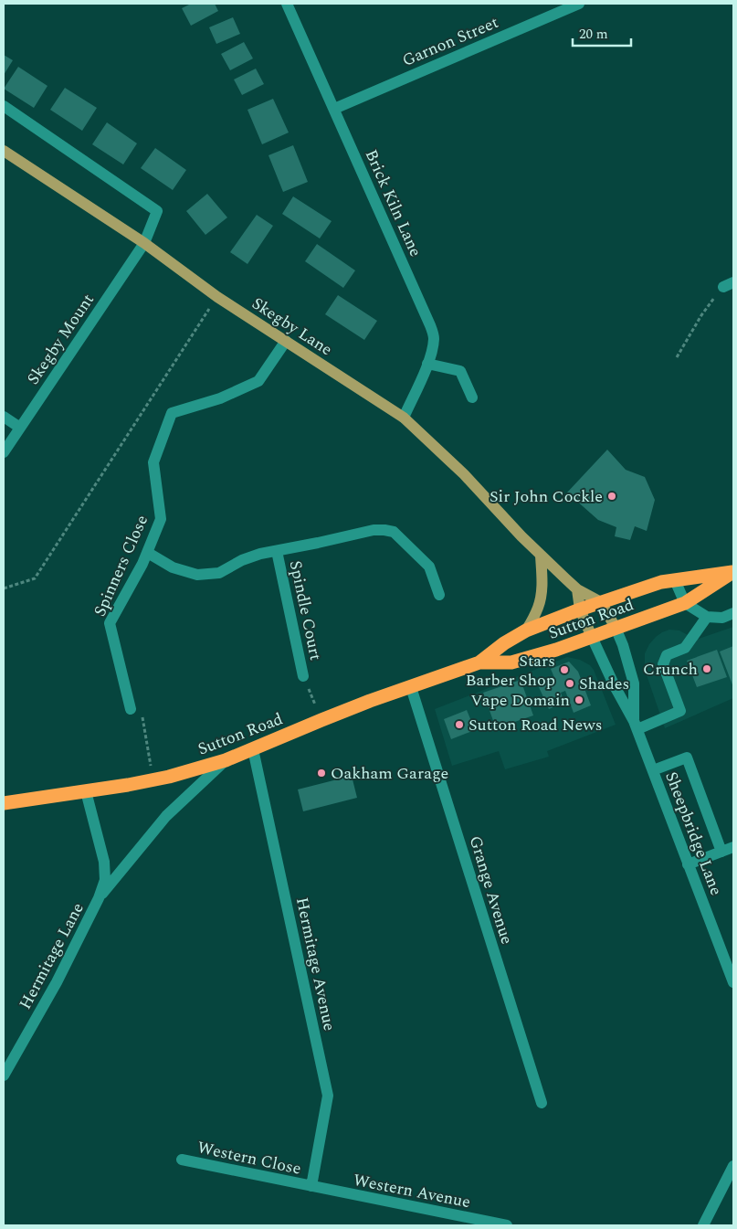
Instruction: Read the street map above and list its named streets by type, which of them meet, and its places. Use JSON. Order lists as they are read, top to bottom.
{
  "streets": {
    "highway": ["Sutton Road"],
    "main road": ["Skegby Lane"],
    "street": [
      "Garnon Street",
      "Brick Kiln Lane",
      "Skegby Mount",
      "Spinners Close",
      "Spindle Court",
      "Sheepbridge Lane",
      "Grange Avenue",
      "Hermitage Lane",
      "Hermitage Avenue",
      "Western Close",
      "Western Avenue"
    ]
  },
  "crossings": [
    ["Garnon Street", "Brick Kiln Lane"],
    ["Brick Kiln Lane", "Skegby Lane"],
    ["Skegby Lane", "Skegby Mount"],
    ["Skegby Lane", "Spinners Close"],
    ["Skegby Lane", "Sutton Road"],
    ["Spinners Close", "Spindle Court"],
    ["Sutton Road", "Sheepbridge Lane"],
    ["Sutton Road", "Grange Avenue"],
    ["Sutton Road", "Hermitage Lane"],
    ["Sutton Road", "Hermitage Avenue"],
    ["Hermitage Avenue", "Western Close"],
    ["Hermitage Avenue", "Western Avenue"],
    ["Western Close", "Western Avenue"]
  ],
  "places": [
    "Sir John Cockle",
    "Crunch",
    "Stars Barber Shop",
    "Shades",
    "Vape Domain",
    "Sutton Road News",
    "Oakham Garage"
  ],
  "scale_bar": "20 m"
}
